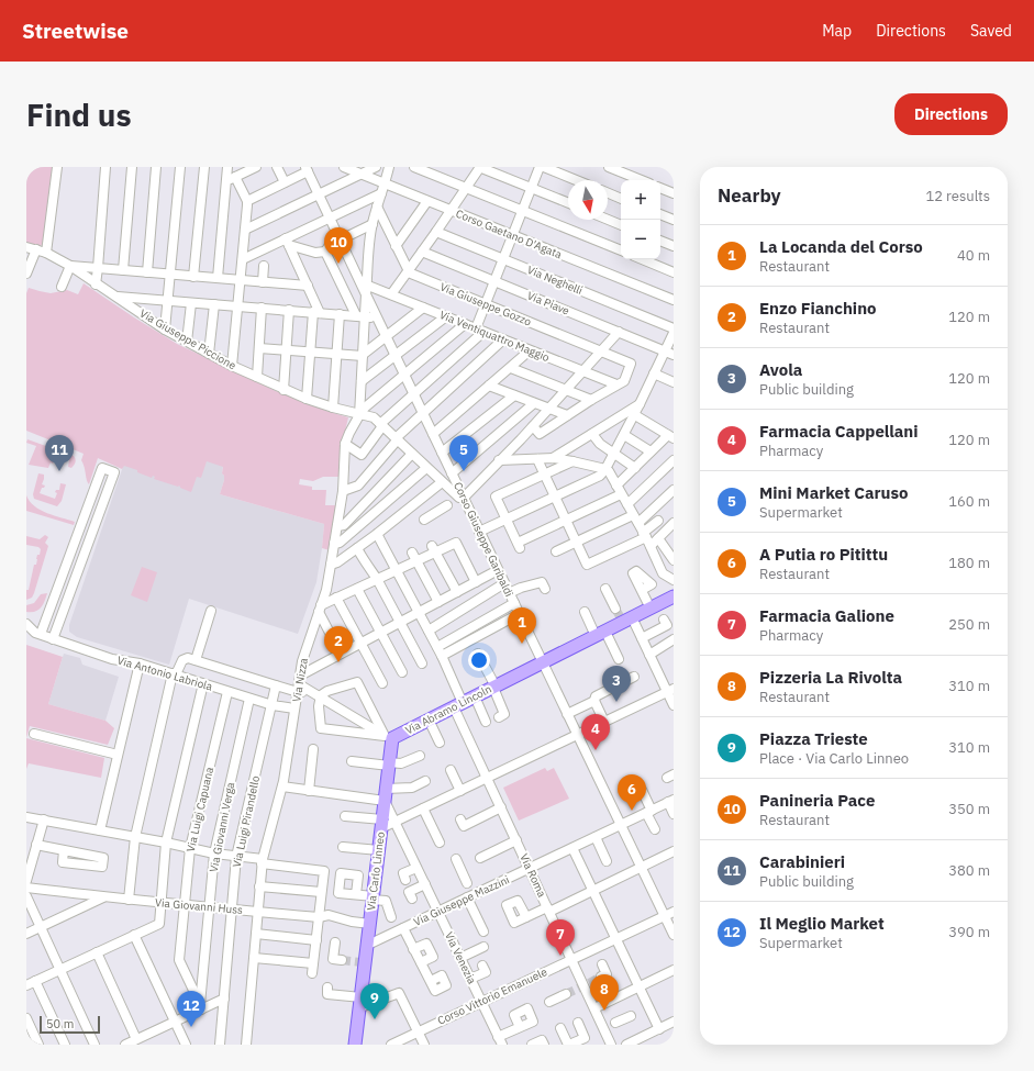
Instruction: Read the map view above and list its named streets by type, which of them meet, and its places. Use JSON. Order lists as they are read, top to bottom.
{
  "streets": {
    "main road": ["Via Abramo Lincoln", "Via Carlo Linneo"],
    "street": [
      "Corso Gaetano D'Agata",
      "Via Neghelli",
      "Via Piave",
      "Via Giuseppe Gozzo",
      "Via Ventiquattro Maggio",
      "Via Giuseppe Piccione",
      "Corso Giuseppe Garibaldi",
      "Via Antonio Labriola",
      "Via Nizza",
      "Via Luigi Capuana",
      "Via Luigi Pirandello",
      "Via Giovanni Verga",
      "Via Roma",
      "Via Giuseppe Mazzini",
      "Via Giovanni Huss",
      "Via Venezia",
      "Corso Vittorio Emanuele"
    ]
  },
  "crossings": [
    ["Corso Gaetano D'Agata", "Via Nizza"],
    ["Via Giuseppe Gozzo", "Via Ventiquattro Maggio"],
    ["Via Ventiquattro Maggio", "Via Nizza"],
    ["Via Giuseppe Piccione", "Via Nizza"],
    ["Corso Giuseppe Garibaldi", "Via Nizza"],
    ["Corso Giuseppe Garibaldi", "Via Abramo Lincoln"],
    ["Via Antonio Labriola", "Via Nizza"],
    ["Via Antonio Labriola", "Via Luigi Capuana"],
    ["Via Antonio Labriola", "Via Luigi Pirandello"],
    ["Via Antonio Labriola", "Via Giovanni Verga"],
    ["Via Nizza", "Via Giovanni Huss"],
    ["Via Abramo Lincoln", "Via Carlo Linneo"],
    ["Via Abramo Lincoln", "Via Roma"],
    ["Via Luigi Capuana", "Via Giovanni Verga"],
    ["Via Luigi Capuana", "Via Giovanni Huss"],
    ["Via Luigi Pirandello", "Via Giovanni Huss"],
    ["Via Giovanni Verga", "Via Giovanni Huss"],
    ["Via Carlo Linneo", "Via Giuseppe Mazzini"],
    ["Via Carlo Linneo", "Via Giovanni Huss"],
    ["Via Carlo Linneo", "Via Venezia"],
    ["Via Roma", "Via Giuseppe Mazzini"],
    ["Via Roma", "Corso Vittorio Emanuele"],
    ["Via Giuseppe Mazzini", "Via Venezia"],
    ["Via Venezia", "Corso Vittorio Emanuele"]
  ],
  "scale_bar": "50 m",
  "north": "bottom",
  "page": {
    "header": "Streetwise",
    "nav": ["Map", "Directions", "Saved"],
    "buttons": "Directions",
    "title": "Find us",
    "heading": ["Nearby", "12 results"],
    "map_buttons": ["+", "−"],
    "list": [
      {
        "mark": "1",
        "name": "La Locanda del Corso",
        "note": "Restaurant",
        "value": "40 m"
      },
      {
        "mark": "2",
        "name": "Enzo Fianchino",
        "note": "Restaurant",
        "value": "120 m"
      },
      {
        "mark": "3",
        "name": "Avola",
        "note": "Public building",
        "value": "120 m"
      },
      {
        "mark": "4",
        "name": "Farmacia Cappellani",
        "note": "Pharmacy",
        "value": "120 m"
      },
      {
        "mark": "5",
        "name": "Mini Market Caruso",
        "note": "Supermarket",
        "value": "160 m"
      },
      {
        "mark": "6",
        "name": "A Putia ro Pitittu",
        "note": "Restaurant",
        "value": "180 m"
      },
      {
        "mark": "7",
        "name": "Farmacia Galione",
        "note": "Pharmacy",
        "value": "250 m"
      },
      {
        "mark": "8",
        "name": "Pizzeria La Rivolta",
        "note": "Restaurant",
        "value": "310 m"
      },
      {
        "mark": "9",
        "name": "Piazza Trieste",
        "note": "Place · Via Carlo Linneo",
        "value": "310 m"
      },
      {
        "mark": "10",
        "name": "Panineria Pace",
        "note": "Restaurant",
        "value": "350 m"
      },
      {
        "mark": "11",
        "name": "Carabinieri",
        "note": "Public building",
        "value": "380 m"
      },
      {
        "mark": "12",
        "name": "Il Meglio Market",
        "note": "Supermarket",
        "value": "390 m"
      }
    ],
    "pins": [
      "10",
      "5",
      "11",
      "1",
      "2",
      "3",
      "4",
      "6",
      "7",
      "8",
      "9",
      "12"
    ],
    "scale": "50 m"
  }
}
